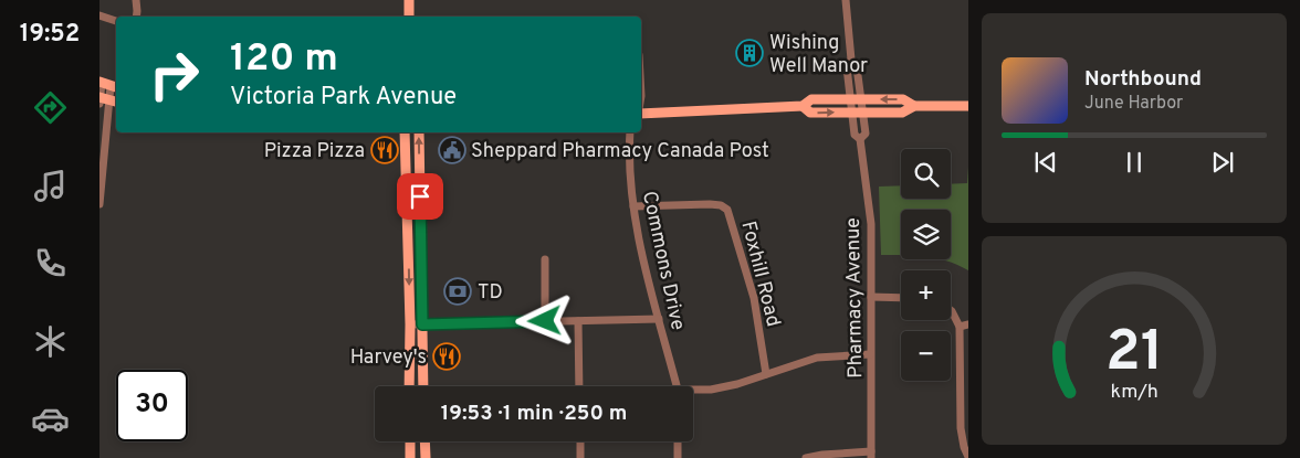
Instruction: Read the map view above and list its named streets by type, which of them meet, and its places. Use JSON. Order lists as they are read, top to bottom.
{
  "streets": {
    "street": ["Commons Drive", "Foxhill Road", "Pharmacy Avenue"]
  },
  "crossings": [
    ["Commons Drive", "Foxhill Road"]
  ],
  "places": {
    "building": ["Wishing Well Manor"],
    "restaurant": ["Pizza Pizza", "Harvey's"],
    "public building": ["Sheppard Pharmacy Canada Post"],
    "bank": ["TD"]
  },
  "page": {
    "tabs": "19:52",
    "turn": ["120 m", "Victoria Park Avenue"],
    "song": ["Northbound", "June Harbor"],
    "map_buttons": ["+", "−"],
    "limit": "30",
    "trip": "19:53 · 1 min · 250 m",
    "gauge": ["21", "km/h"]
  }
}
